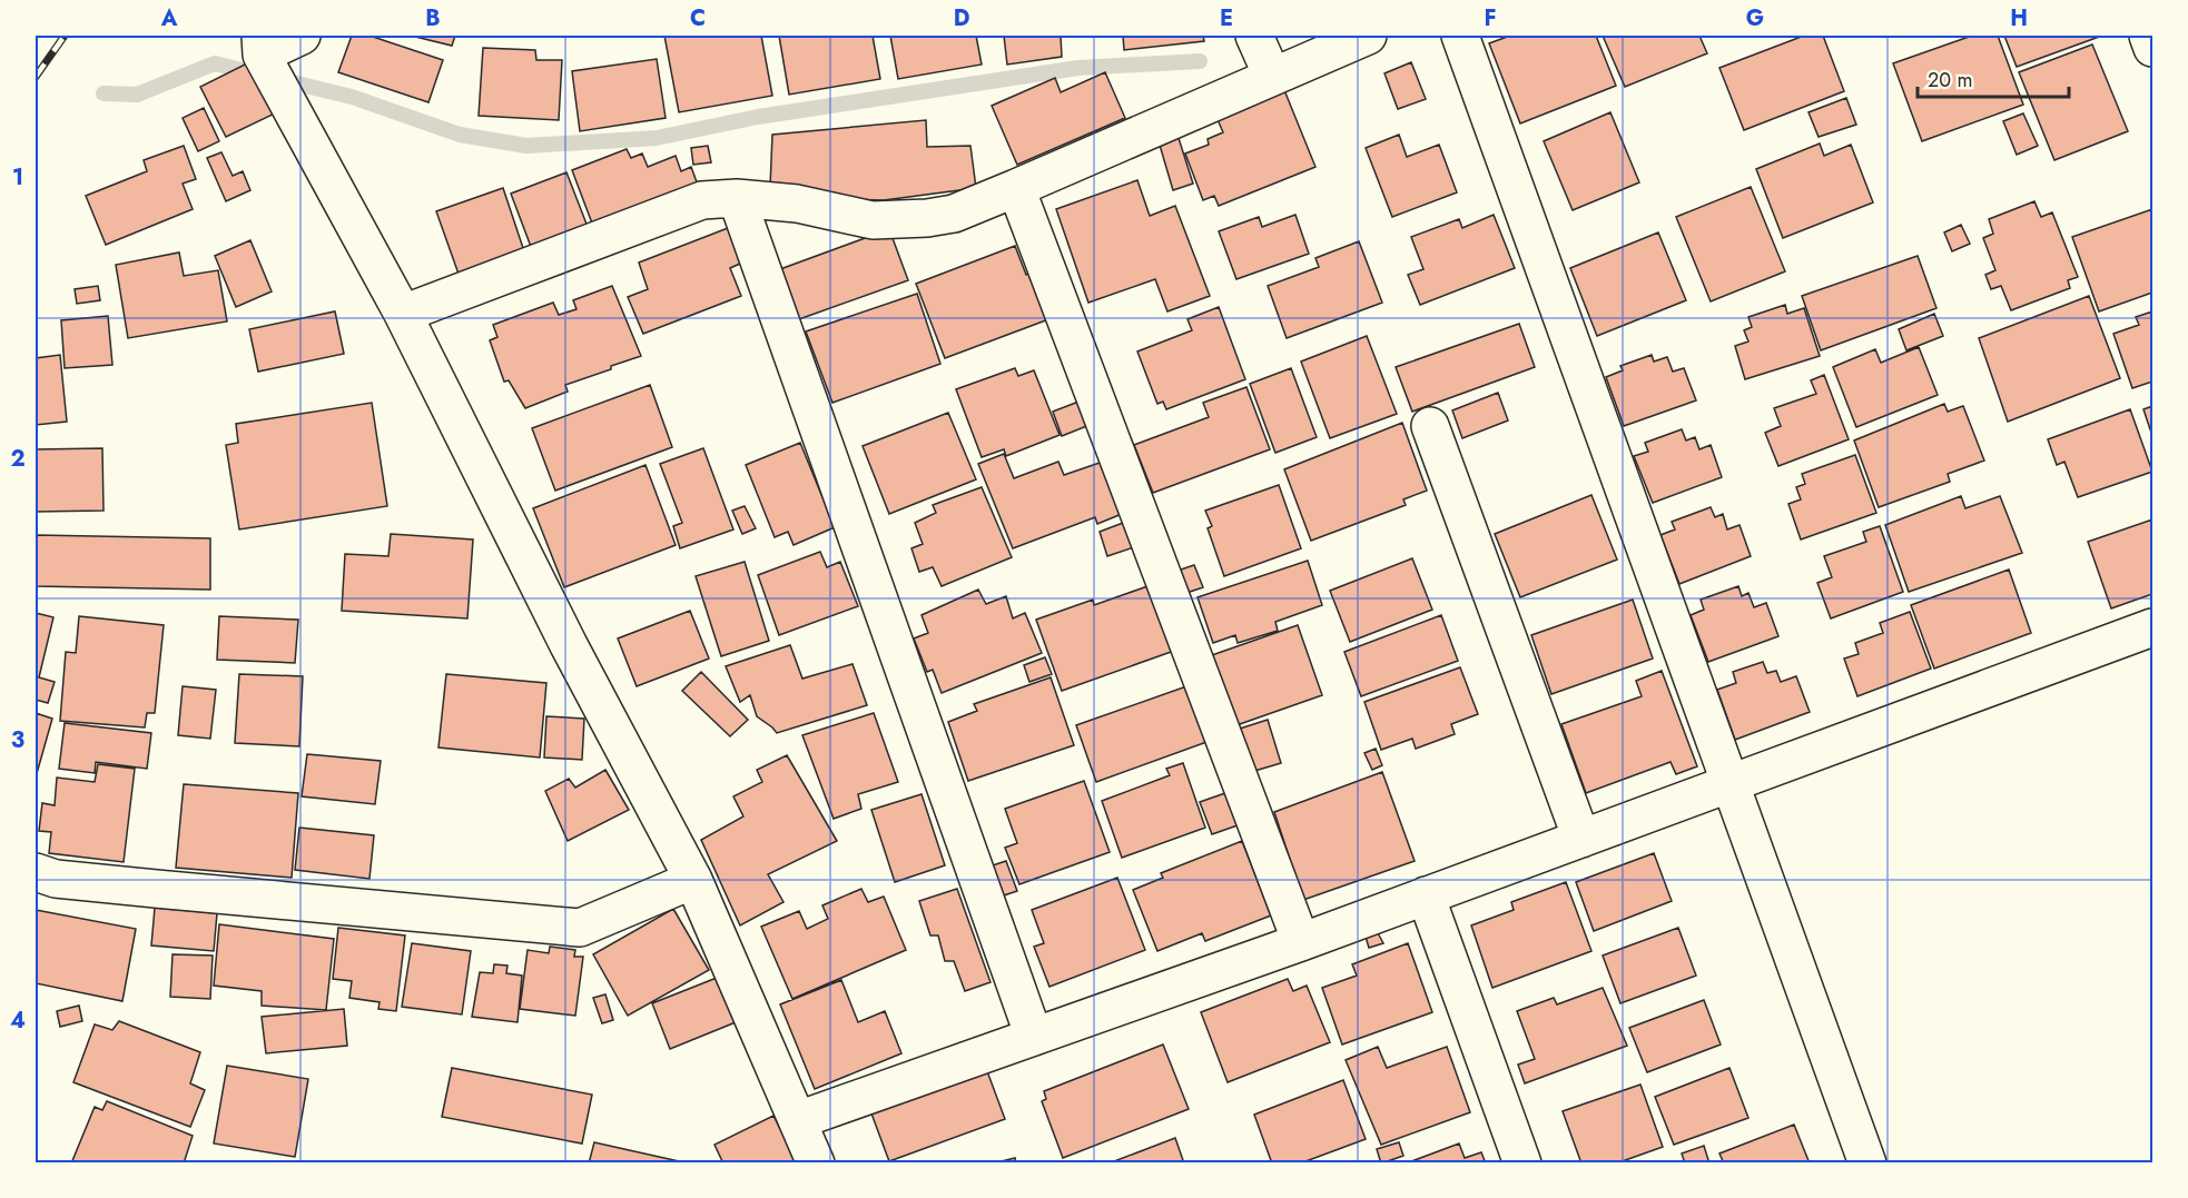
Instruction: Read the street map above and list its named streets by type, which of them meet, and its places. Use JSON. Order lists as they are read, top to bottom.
{
  "scale_bar": "20 m",
  "grid": {
    "columns": [
      "A",
      "B",
      "C",
      "D",
      "E",
      "F",
      "G",
      "H"
    ],
    "rows": [
      "1",
      "2",
      "3",
      "4"
    ]
  }
}
